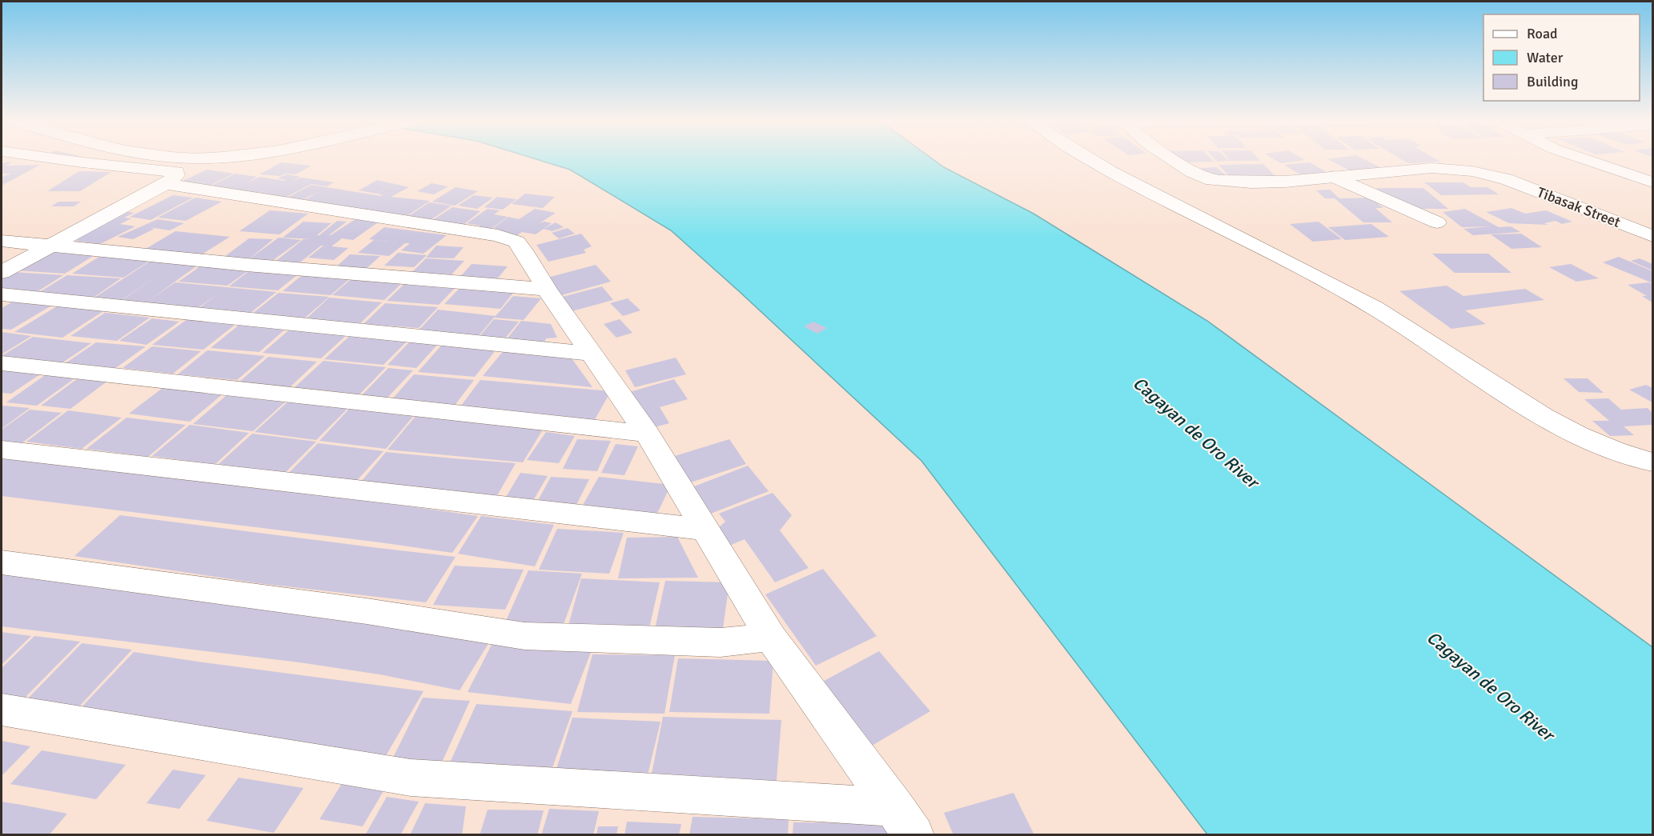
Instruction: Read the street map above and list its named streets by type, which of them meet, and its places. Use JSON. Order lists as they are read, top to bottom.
{
  "streets": {
    "street": ["Tibasak Street"]
  },
  "water": ["Cagayan de Oro River"],
  "legend": ["Road", "Water", "Building"]
}
